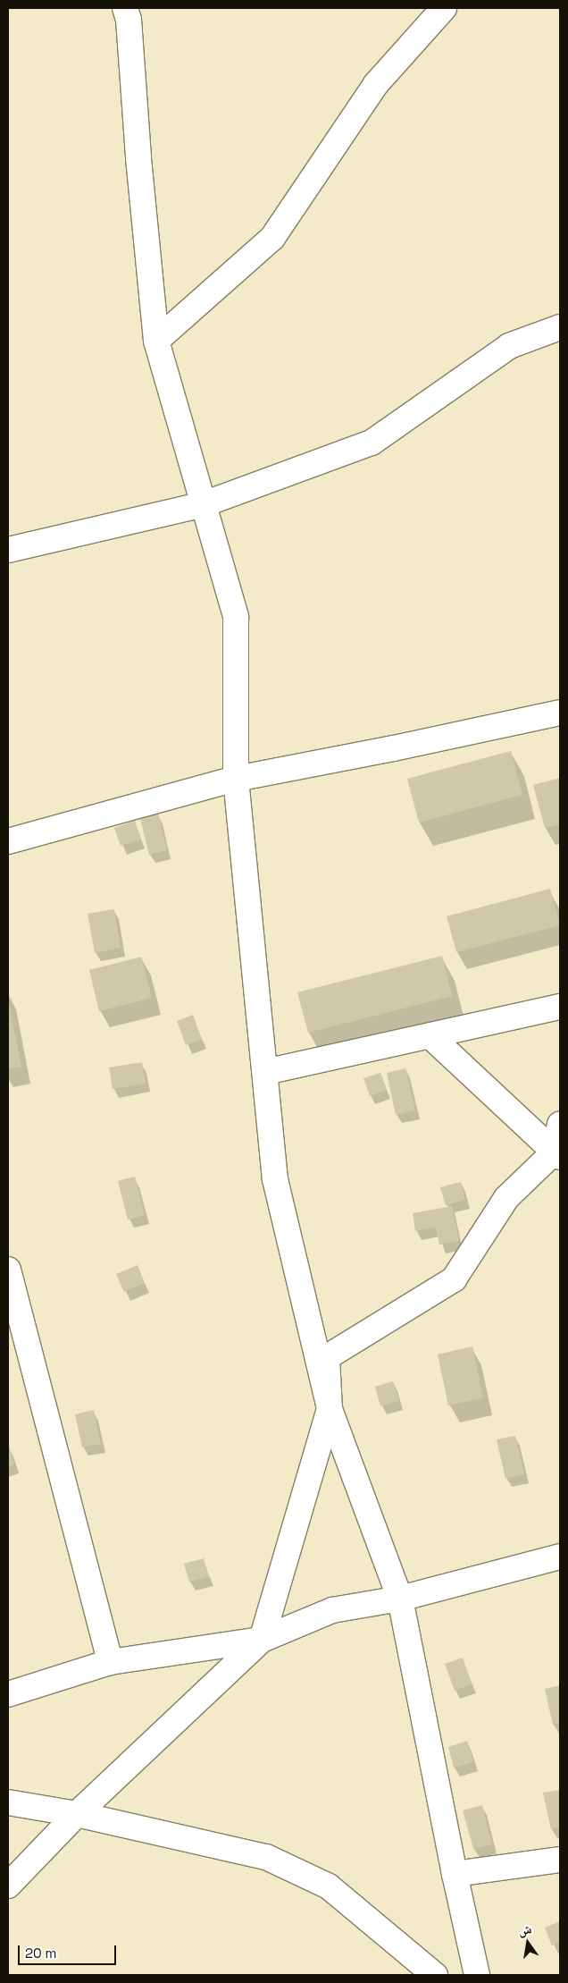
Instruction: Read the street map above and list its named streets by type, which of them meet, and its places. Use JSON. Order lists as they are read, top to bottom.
{
  "scale_bar": "20 m",
  "north": "top"
}
